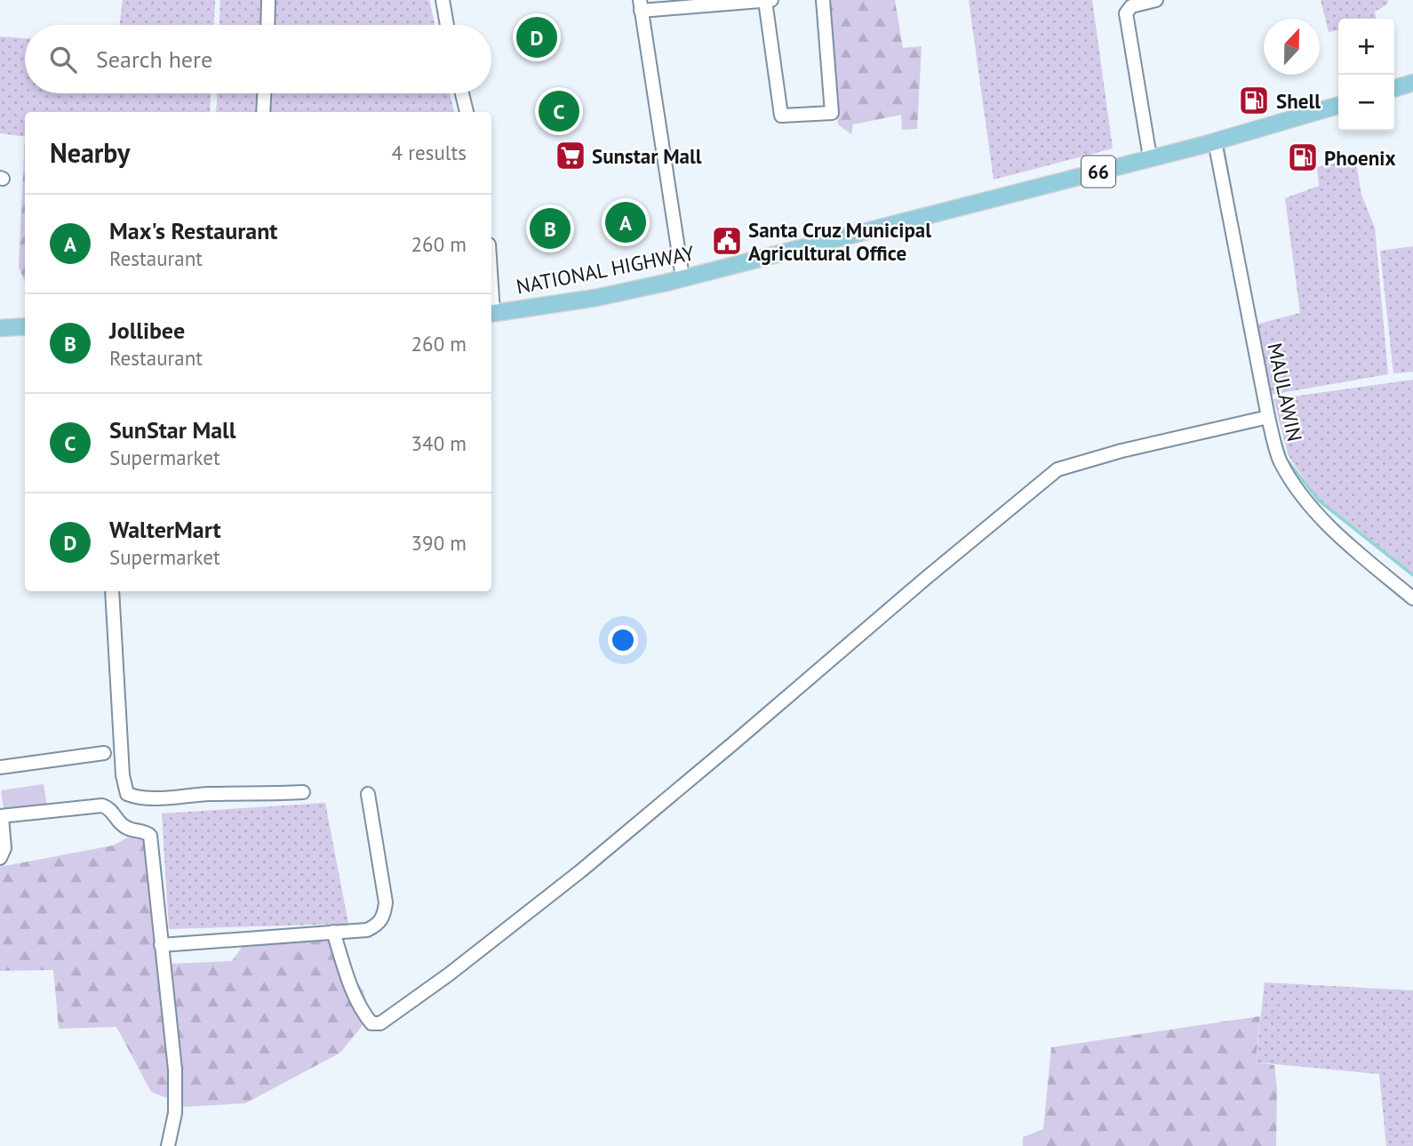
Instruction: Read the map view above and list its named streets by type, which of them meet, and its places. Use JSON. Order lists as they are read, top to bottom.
{
  "streets": {
    "main road": ["66", "NATIONAL HIGHWAY"],
    "street": ["MAULAWIN"]
  },
  "crossings": [
    ["NATIONAL HIGHWAY", "MAULAWIN"]
  ],
  "places": {
    "fuel station": ["Shell", "Phoenix"],
    "supermarket": ["Sunstar Mall"],
    "public building": ["Santa Cruz Municipal Agricultural Office"]
  },
  "north": "top",
  "page": {
    "pins": [
      "D",
      "C",
      "A",
      "B"
    ],
    "map_buttons": ["+", "−"],
    "search": "Search here",
    "heading": ["Nearby", "4 results"],
    "list": [
      {
        "mark": "A",
        "name": "Max's Restaurant",
        "note": "Restaurant",
        "value": "260 m"
      },
      {
        "mark": "B",
        "name": "Jollibee",
        "note": "Restaurant",
        "value": "260 m"
      },
      {
        "mark": "C",
        "name": "SunStar Mall",
        "note": "Supermarket",
        "value": "340 m"
      },
      {
        "mark": "D",
        "name": "WalterMart",
        "note": "Supermarket",
        "value": "390 m"
      }
    ]
  }
}
